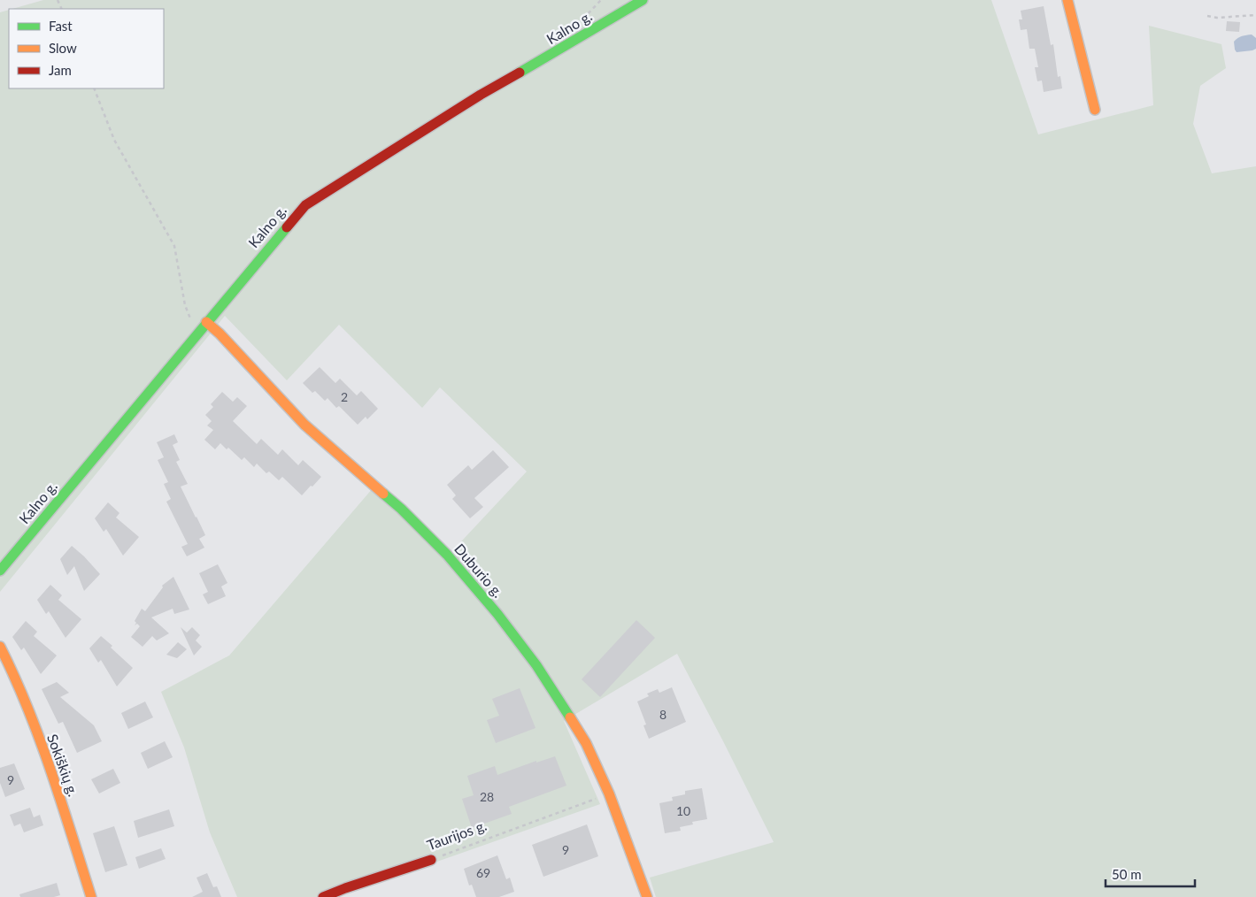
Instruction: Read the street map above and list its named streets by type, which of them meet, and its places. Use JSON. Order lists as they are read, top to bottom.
{
  "streets": {
    "street": [
      "Kalno g.",
      "Duburio g.",
      "Sokiškių g.",
      "Taurijos g."
    ]
  },
  "crossings": [
    ["Kalno g.", "Duburio g."]
  ],
  "house_numbers": [
    "2",
    "8",
    "9",
    "28",
    "10",
    "9",
    "69"
  ],
  "legend": ["Fast", "Slow", "Jam"],
  "scale_bar": "50 m"
}
